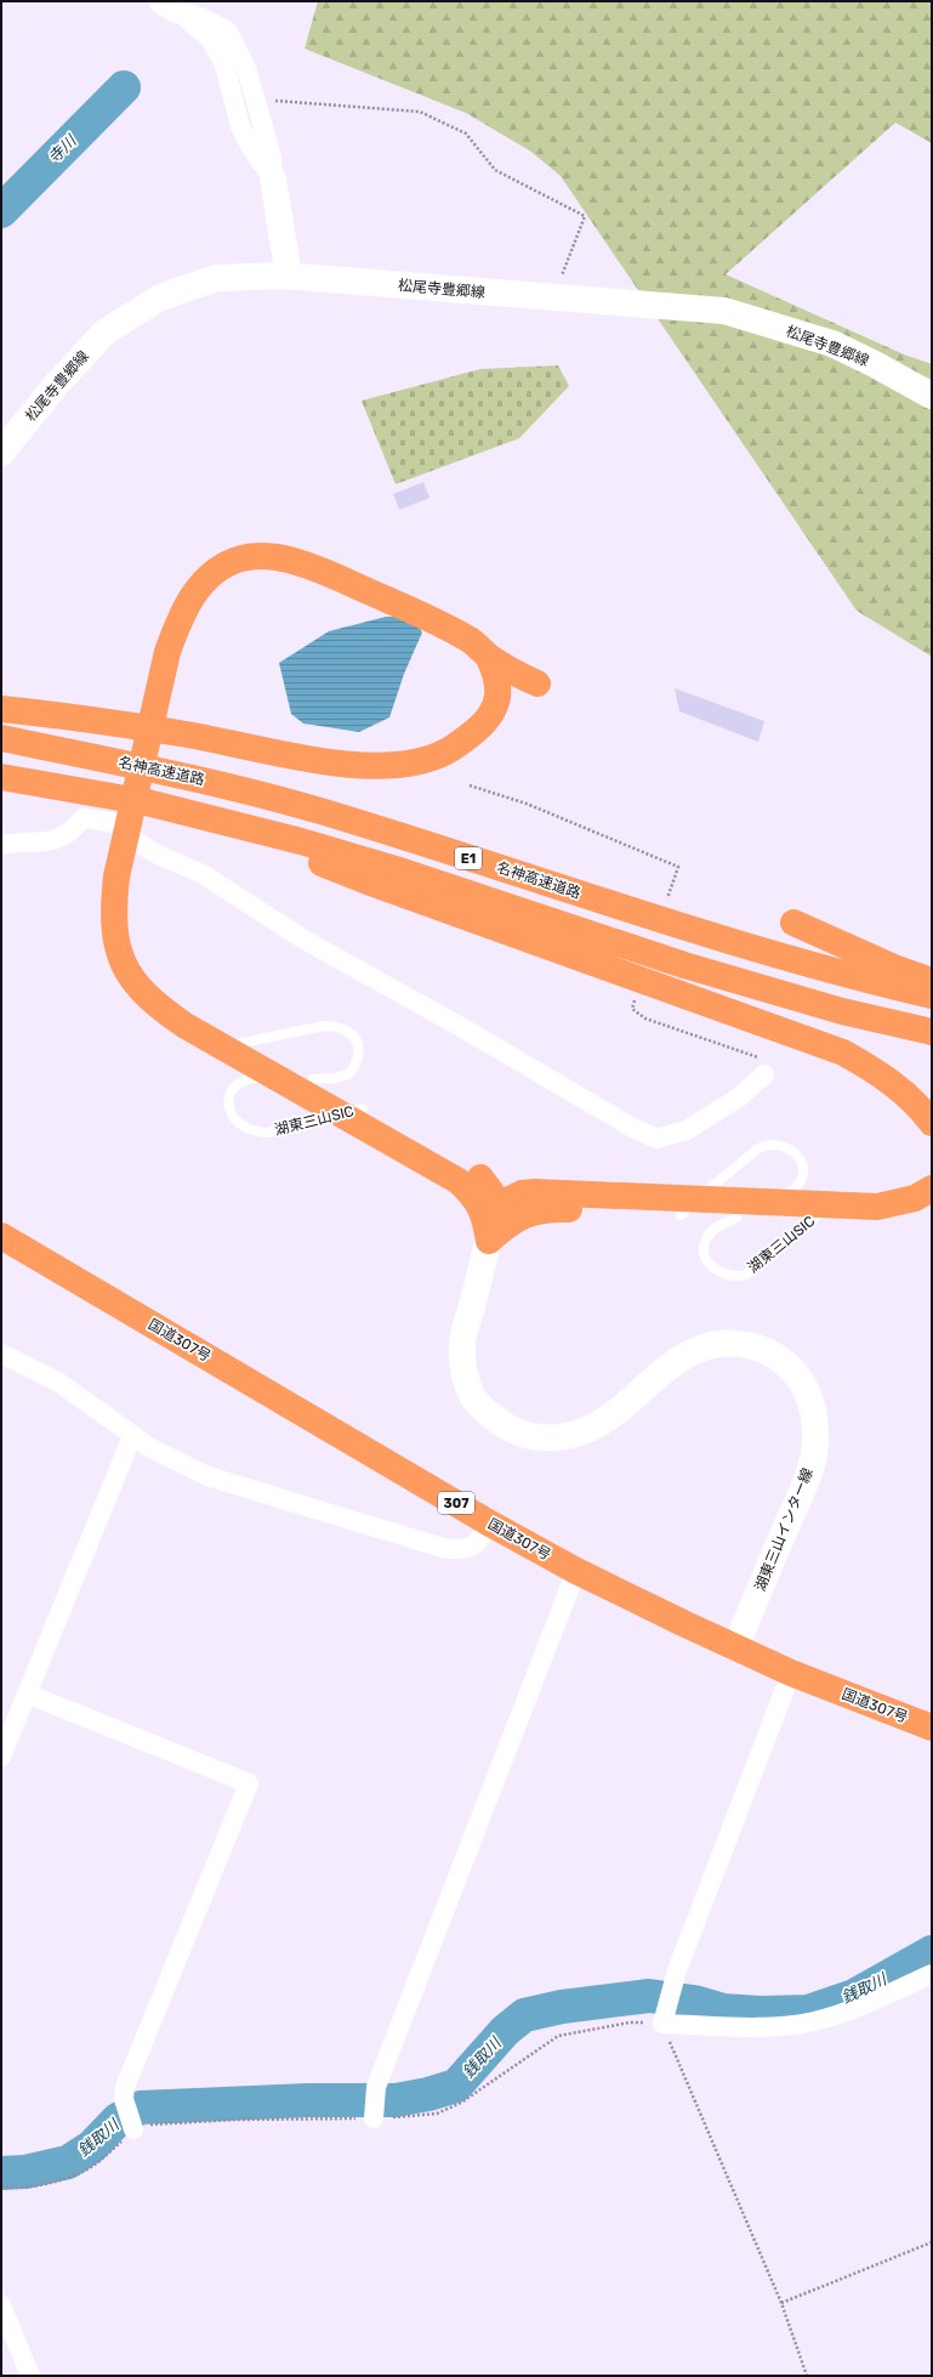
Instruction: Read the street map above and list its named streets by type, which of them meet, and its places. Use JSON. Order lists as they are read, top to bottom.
{
  "streets": {
    "highway": [
      "名神高速道路",
      "E1",
      "国道307号",
      "307"
    ],
    "main road": ["松尾寺豊郷線", "湖東三山インター線"],
    "lane": ["湖東三山SIC"]
  },
  "crossings": [
    ["国道307号", "湖東三山インター線"]
  ],
  "water": ["寺川", "銭取川"]
}
